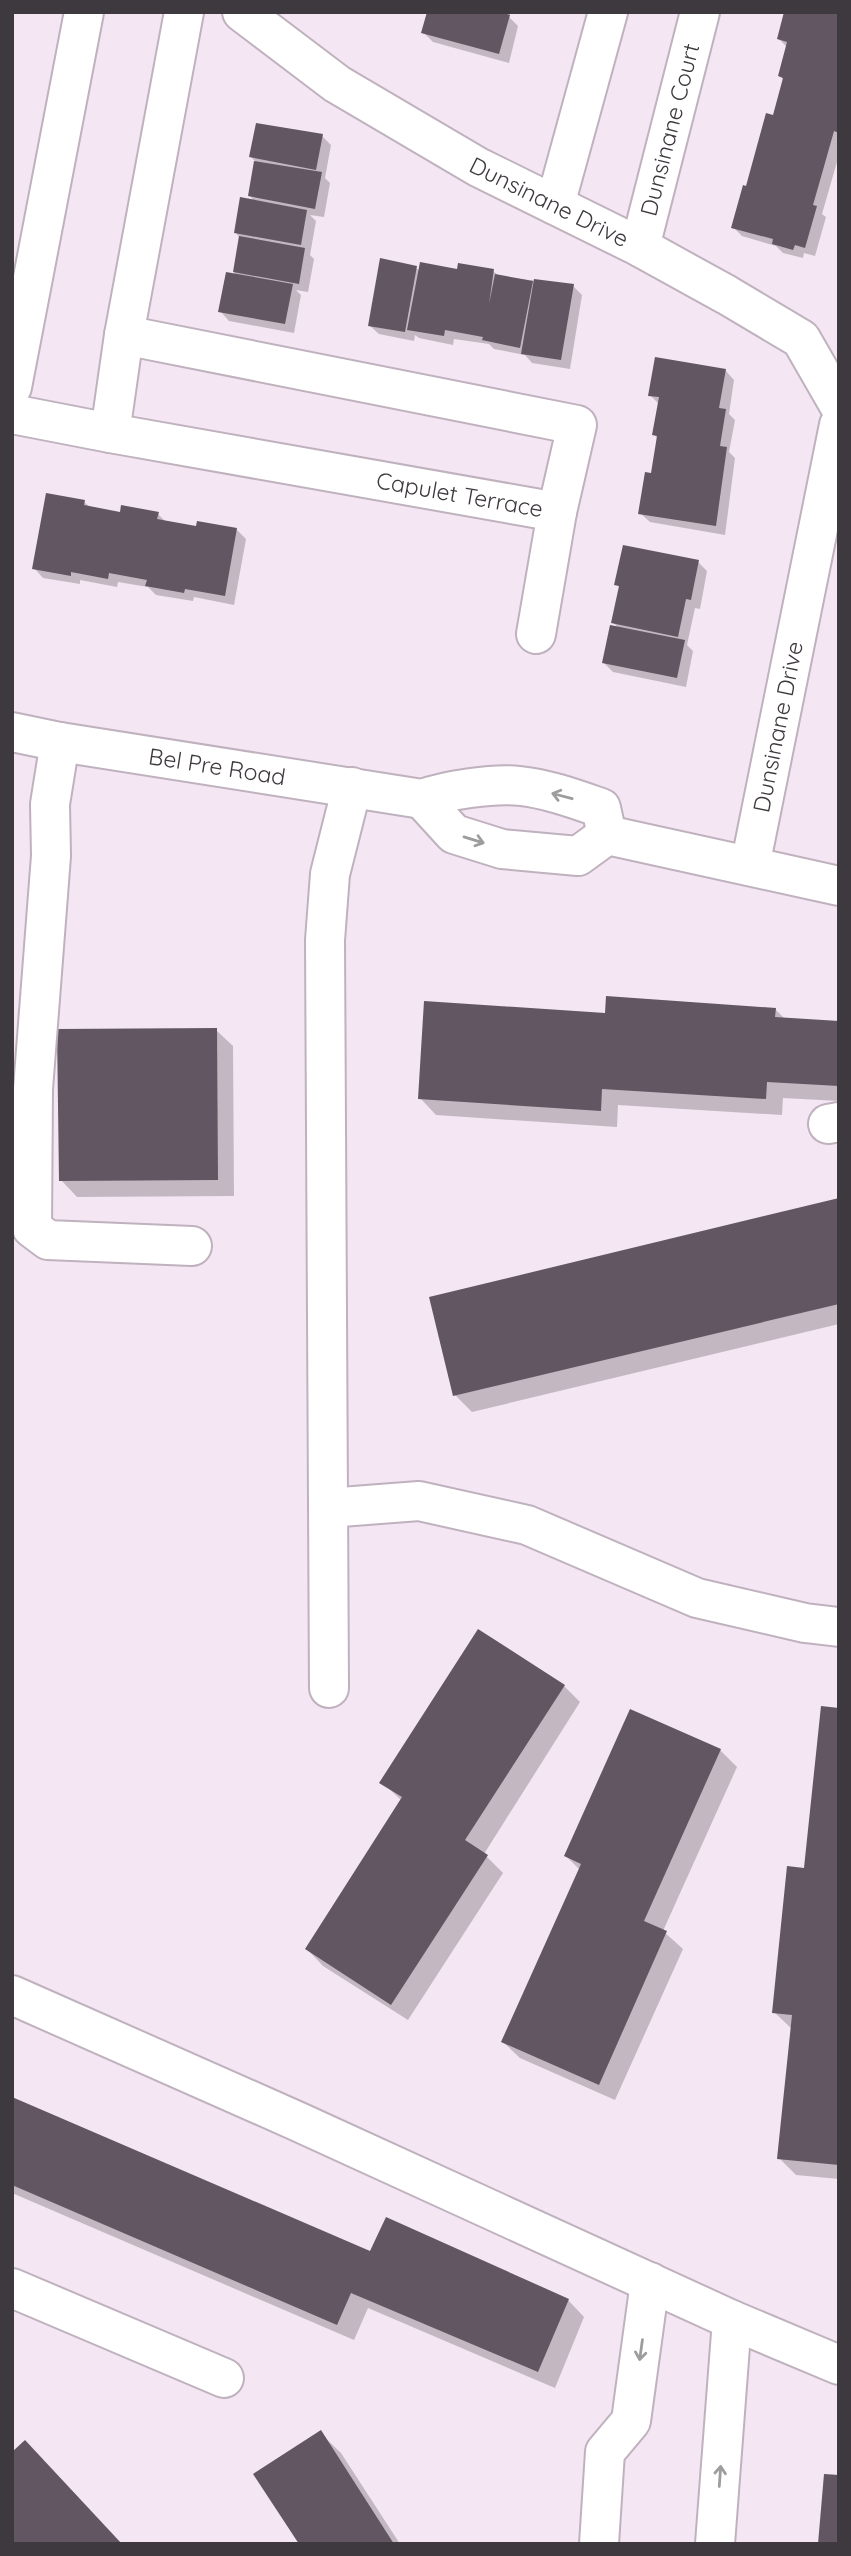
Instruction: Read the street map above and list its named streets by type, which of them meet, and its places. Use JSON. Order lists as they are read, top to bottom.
{
  "streets": {
    "street": [
      "Dunsinane Court",
      "Dunsinane Drive",
      "Capulet Terrace",
      "Bel Pre Road"
    ]
  },
  "crossings": [
    ["Dunsinane Court", "Dunsinane Drive"]
  ]
}
